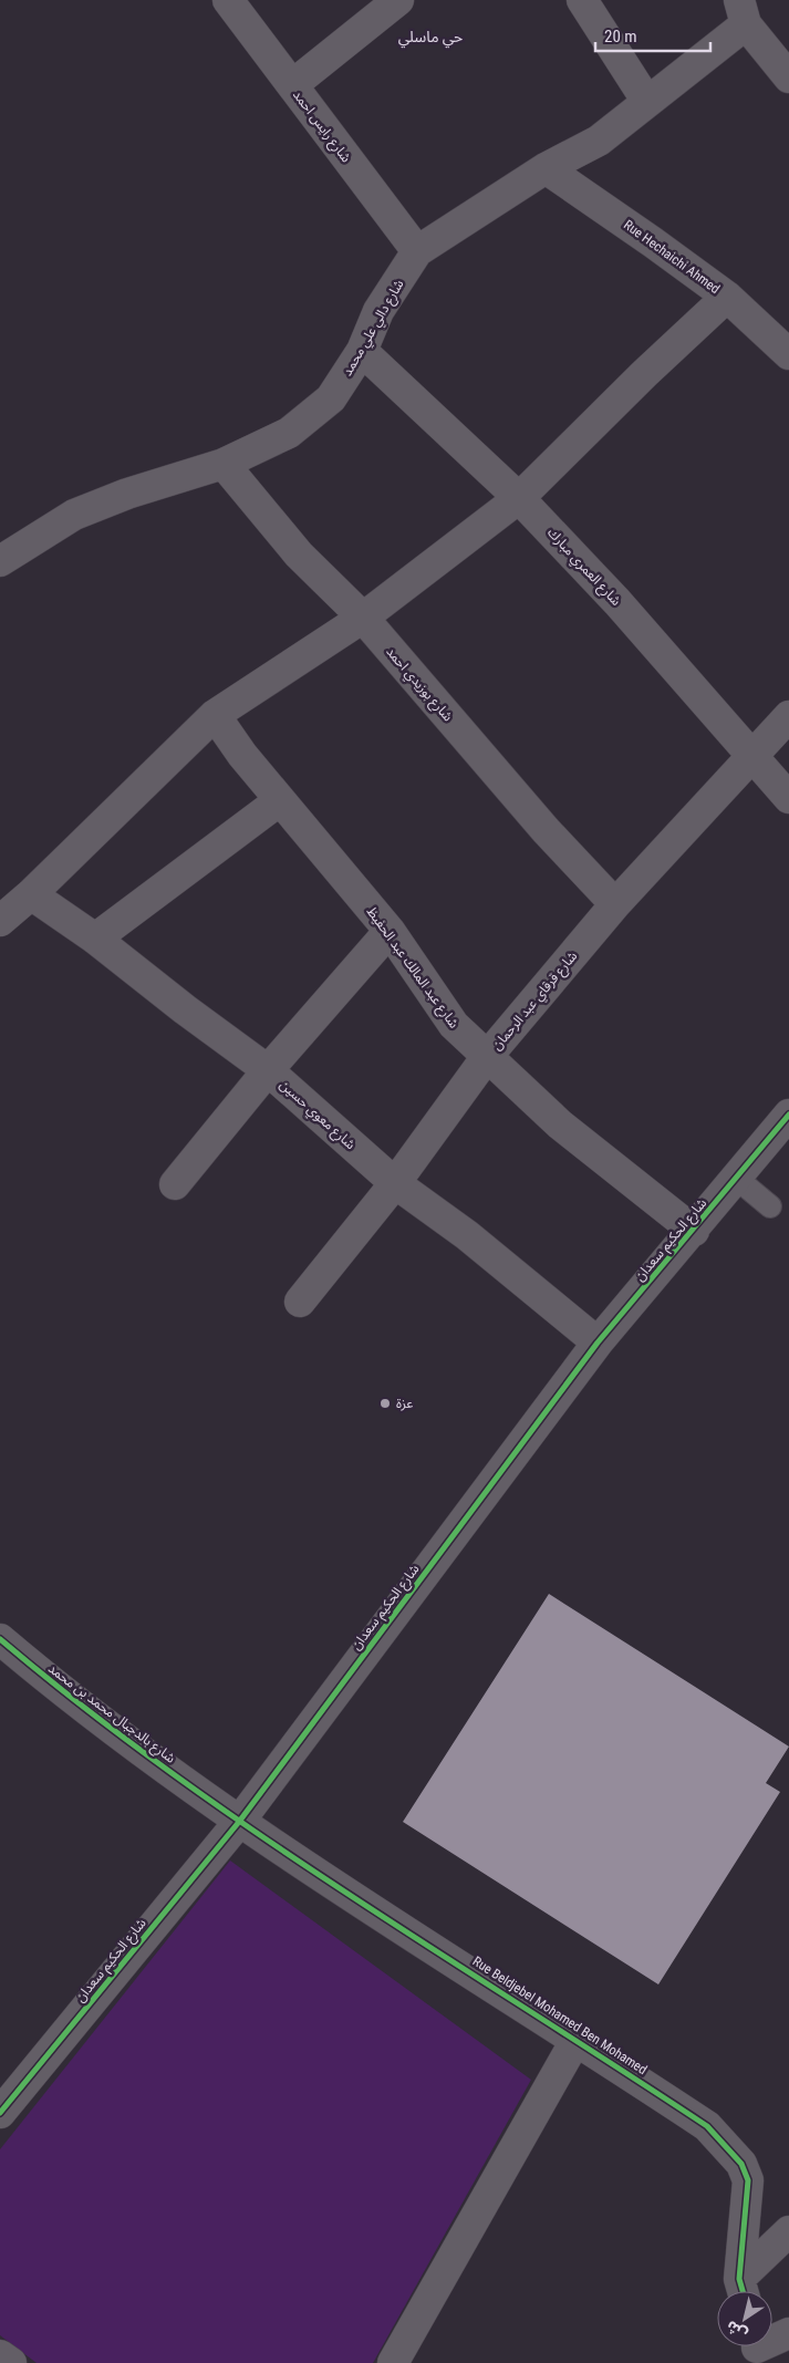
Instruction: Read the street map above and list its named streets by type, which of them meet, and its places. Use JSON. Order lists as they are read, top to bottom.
{
  "streets": {
    "street": [
      "شارع رايس احمد",
      "Rue Hechaichi Ahmed",
      "شارع دالي علي محمد",
      "شارع العمري مبارك",
      "شارع بوزيدي احمد",
      "شارع عبد المالك عبد الحفيظ",
      "شارع قرقاي عبد الرحمان",
      "شارع معوي حسين",
      "شارع الحكيم سعدان",
      "شارع بالدجبال محمد بن محمد",
      "Rue Beldjebel Mohamed Ben Mohamed"
    ]
  },
  "crossings": [
    ["شارع رايس احمد", "شارع دالي علي محمد"],
    ["Rue Hechaichi Ahmed", "شارع دالي علي محمد"],
    ["شارع دالي علي محمد", "شارع العمري مبارك"],
    ["شارع دالي علي محمد", "شارع بوزيدي احمد"],
    ["شارع العمري مبارك", "شارع قرقاي عبد الرحمان"],
    ["شارع بوزيدي احمد", "شارع قرقاي عبد الرحمان"],
    ["شارع عبد المالك عبد الحفيظ", "شارع قرقاي عبد الرحمان"],
    ["شارع عبد المالك عبد الحفيظ", "شارع الحكيم سعدان"],
    ["شارع قرقاي عبد الرحمان", "شارع معوي حسين"],
    ["شارع معوي حسين", "شارع الحكيم سعدان"],
    ["شارع الحكيم سعدان", "شارع بالدجبال محمد بن محمد"],
    ["شارع الحكيم سعدان", "Rue Beldjebel Mohamed Ben Mohamed"],
    ["شارع بالدجبال محمد بن محمد", "Rue Beldjebel Mohamed Ben Mohamed"]
  ],
  "districts": ["حي ماسلي"],
  "places": ["عزة"],
  "scale_bar": "20 m",
  "north": "bottom left"
}
